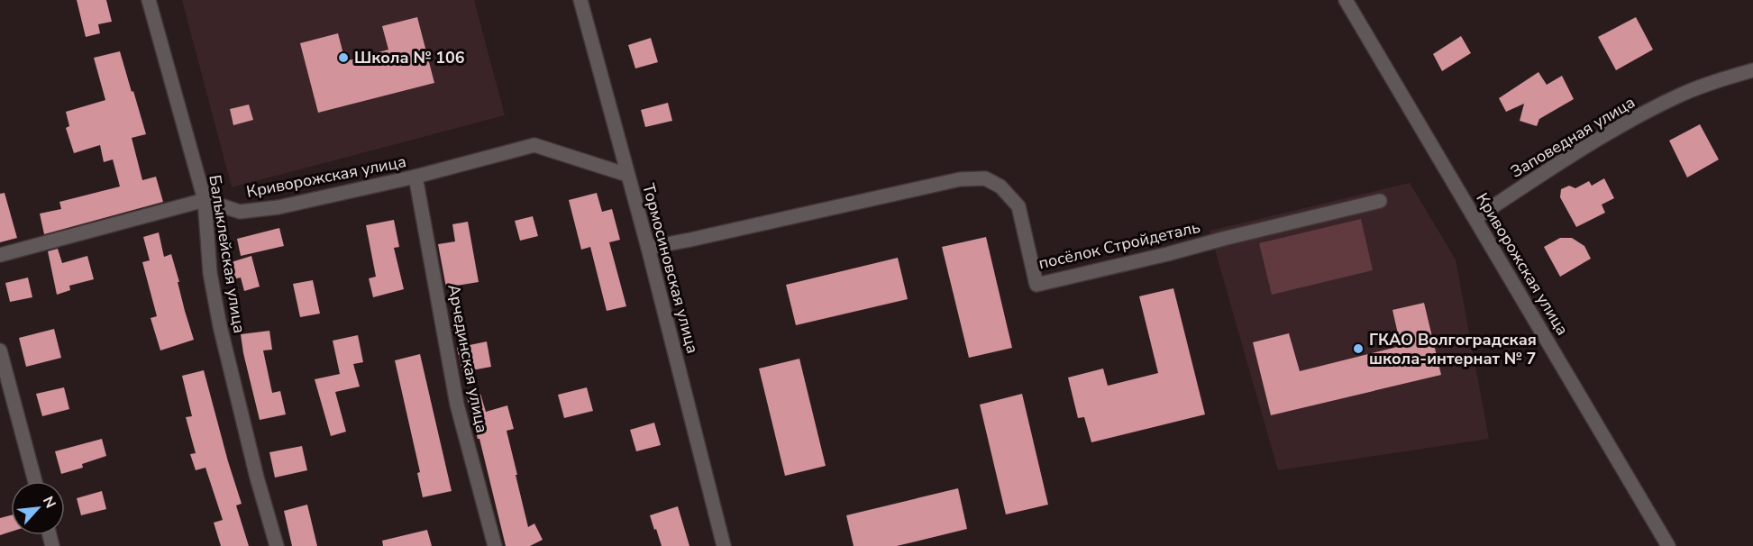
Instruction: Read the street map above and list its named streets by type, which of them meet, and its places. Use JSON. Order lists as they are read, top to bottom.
{
  "streets": {
    "street": [
      "Заповедная улица",
      "Криворожская улица",
      "посёлок Стройдеталь",
      "Балыклейская улица",
      "Тормосиновская улица",
      "Арчединская улица"
    ]
  },
  "crossings": [
    ["Заповедная улица", "Криворожская улица"],
    ["Криворожская улица", "Балыклейская улица"],
    ["Криворожская улица", "Тормосиновская улица"],
    ["Криворожская улица", "Арчединская улица"],
    ["посёлок Стройдеталь", "Тормосиновская улица"]
  ],
  "places": ["Школа № 106", "ГКАО Волгоградская школа-интернат № 7"],
  "north": "top right"
}
